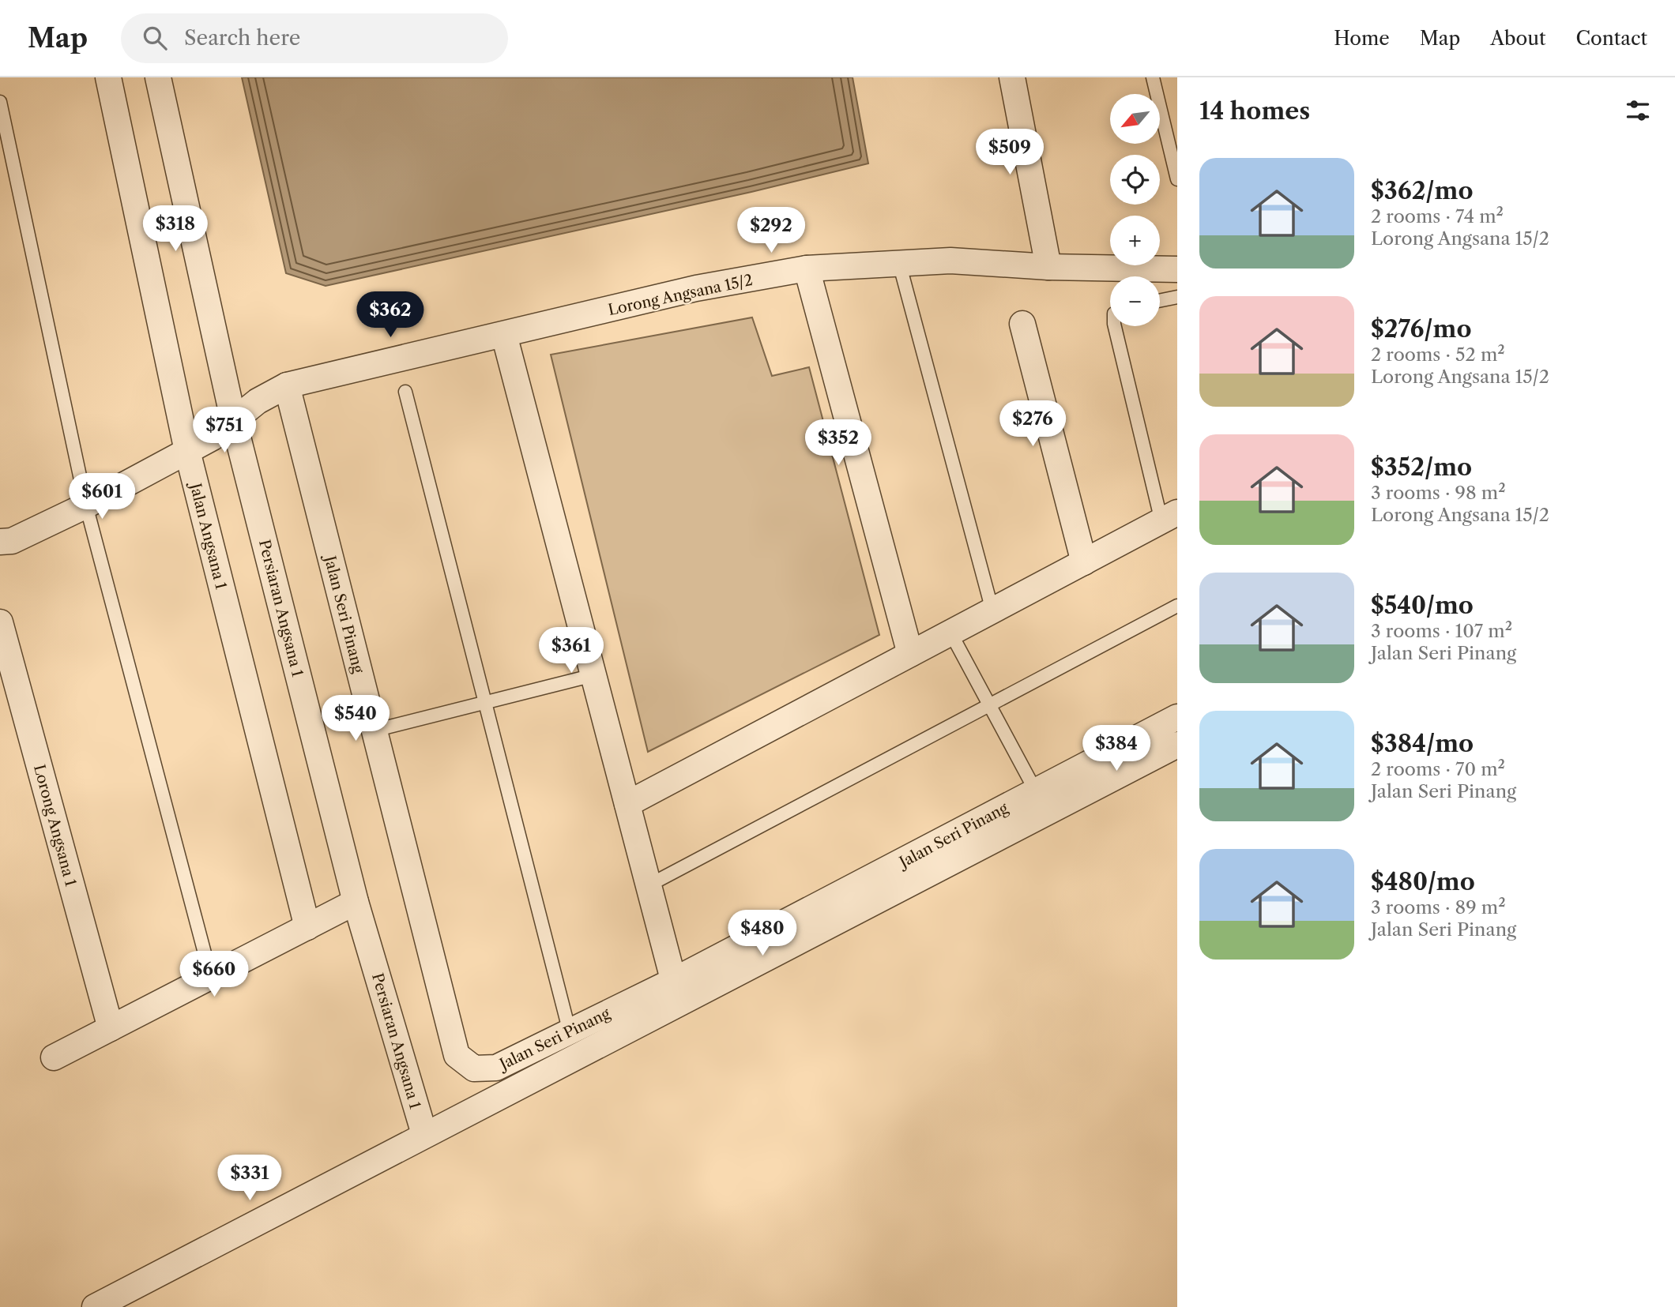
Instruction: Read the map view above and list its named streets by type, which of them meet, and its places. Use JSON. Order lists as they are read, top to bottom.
{
  "streets": {
    "street": [
      "Lorong Angsana 15/2",
      "Jalan Angsana 1",
      "Persiaran Angsana 1",
      "Jalan Seri Pinang",
      "Lorong Angsana 1"
    ]
  },
  "crossings": [
    ["Lorong Angsana 15/2", "Jalan Angsana 1"],
    ["Lorong Angsana 15/2", "Persiaran Angsana 1"],
    ["Lorong Angsana 15/2", "Jalan Seri Pinang"],
    ["Persiaran Angsana 1", "Jalan Seri Pinang"]
  ],
  "north": "bottom left",
  "page": {
    "header": "Map",
    "search": "Search here",
    "nav": [
      "Home",
      "Map",
      "About",
      "Contact"
    ],
    "heading": "14 homes",
    "map_buttons": ["+", "−"],
    "price": [
      "$509",
      "$318",
      "$292",
      "$362",
      "$276",
      "$751",
      "$352",
      "$601",
      "$361",
      "$540",
      "$384",
      "$480",
      "$660",
      "$331"
    ],
    "list": [
      {
        "name": "$362/mo",
        "note": "2 rooms · 74 m² · Lorong Angsana 15/2"
      },
      {
        "name": "$276/mo",
        "note": "2 rooms · 52 m² · Lorong Angsana 15/2"
      },
      {
        "name": "$352/mo",
        "note": "3 rooms · 98 m² · Lorong Angsana 15/2"
      },
      {
        "name": "$540/mo",
        "note": "3 rooms · 107 m² · Jalan Seri Pinang"
      },
      {
        "name": "$384/mo",
        "note": "2 rooms · 70 m² · Jalan Seri Pinang"
      },
      {
        "name": "$480/mo",
        "note": "3 rooms · 89 m² · Jalan Seri Pinang"
      }
    ]
  }
}
